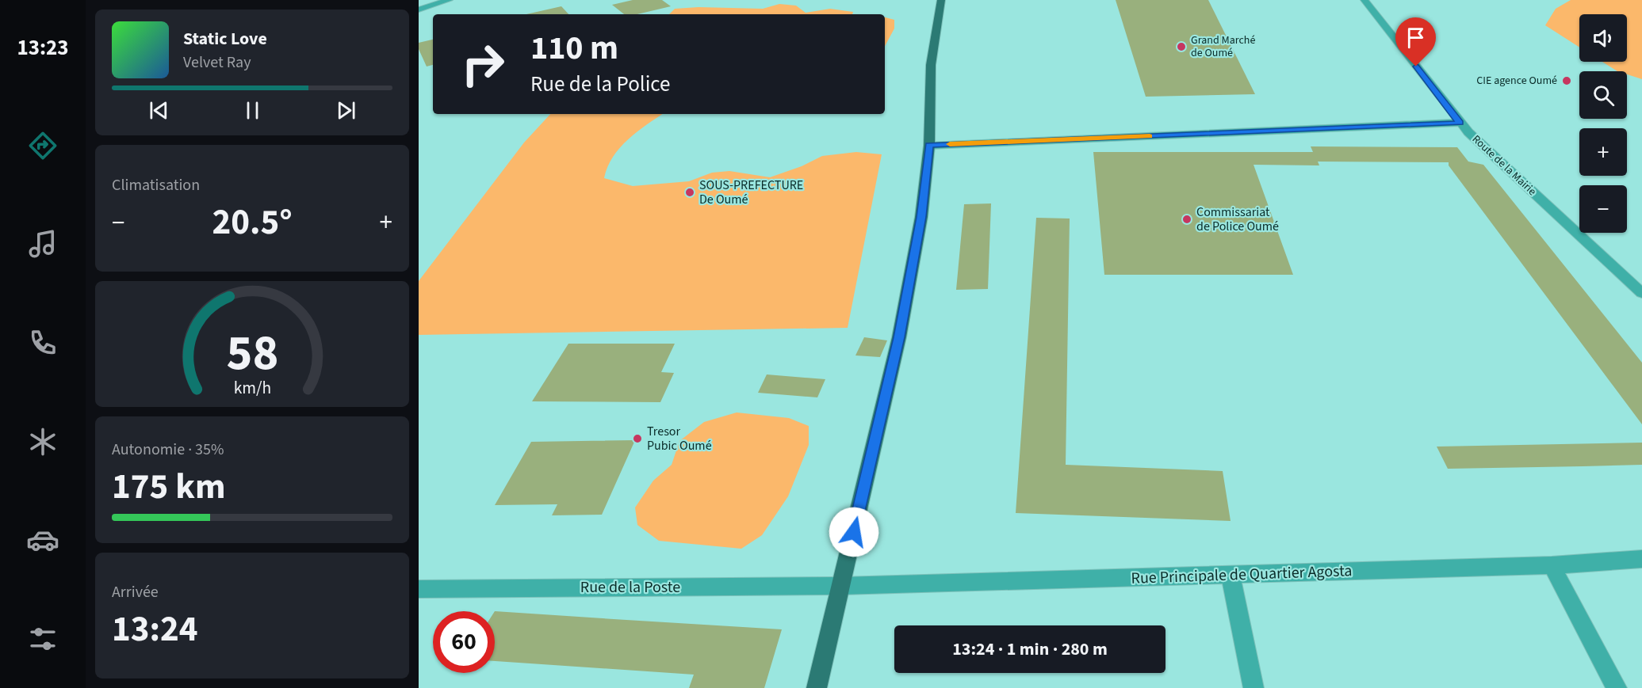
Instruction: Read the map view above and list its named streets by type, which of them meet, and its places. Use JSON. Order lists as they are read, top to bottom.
{
  "streets": {
    "street": ["Route de la Mairie", "Rue Principale de Quartier Agosta", "Rue de la Poste"]
  },
  "crossings": [
    ["Rue Principale de Quartier Agosta", "Rue de la Poste"]
  ],
  "places": [
    "Grand Marché de Oumé",
    "CIE agence Oumé",
    "SOUS-PREFECTURE De Oumé",
    "Commissariat de Police Oumé",
    "Tresor Pubic Oumé"
  ],
  "page": {
    "tabs": "13:23",
    "map_buttons": ["+", "−"],
    "turn": ["110 m", "Rue de la Police"],
    "song": ["Static Love", "Velvet Ray"],
    "tile": [
      "Climatisation",
      ["Autonomie · 35%", "175 km"],
      ["Arrivée", "13:24"]
    ],
    "heat": ["−", "20.5°", "+"],
    "limit": "60",
    "trip": "13:24 · 1 min · 280 m",
    "gauge": ["58", "km/h"]
  }
}
